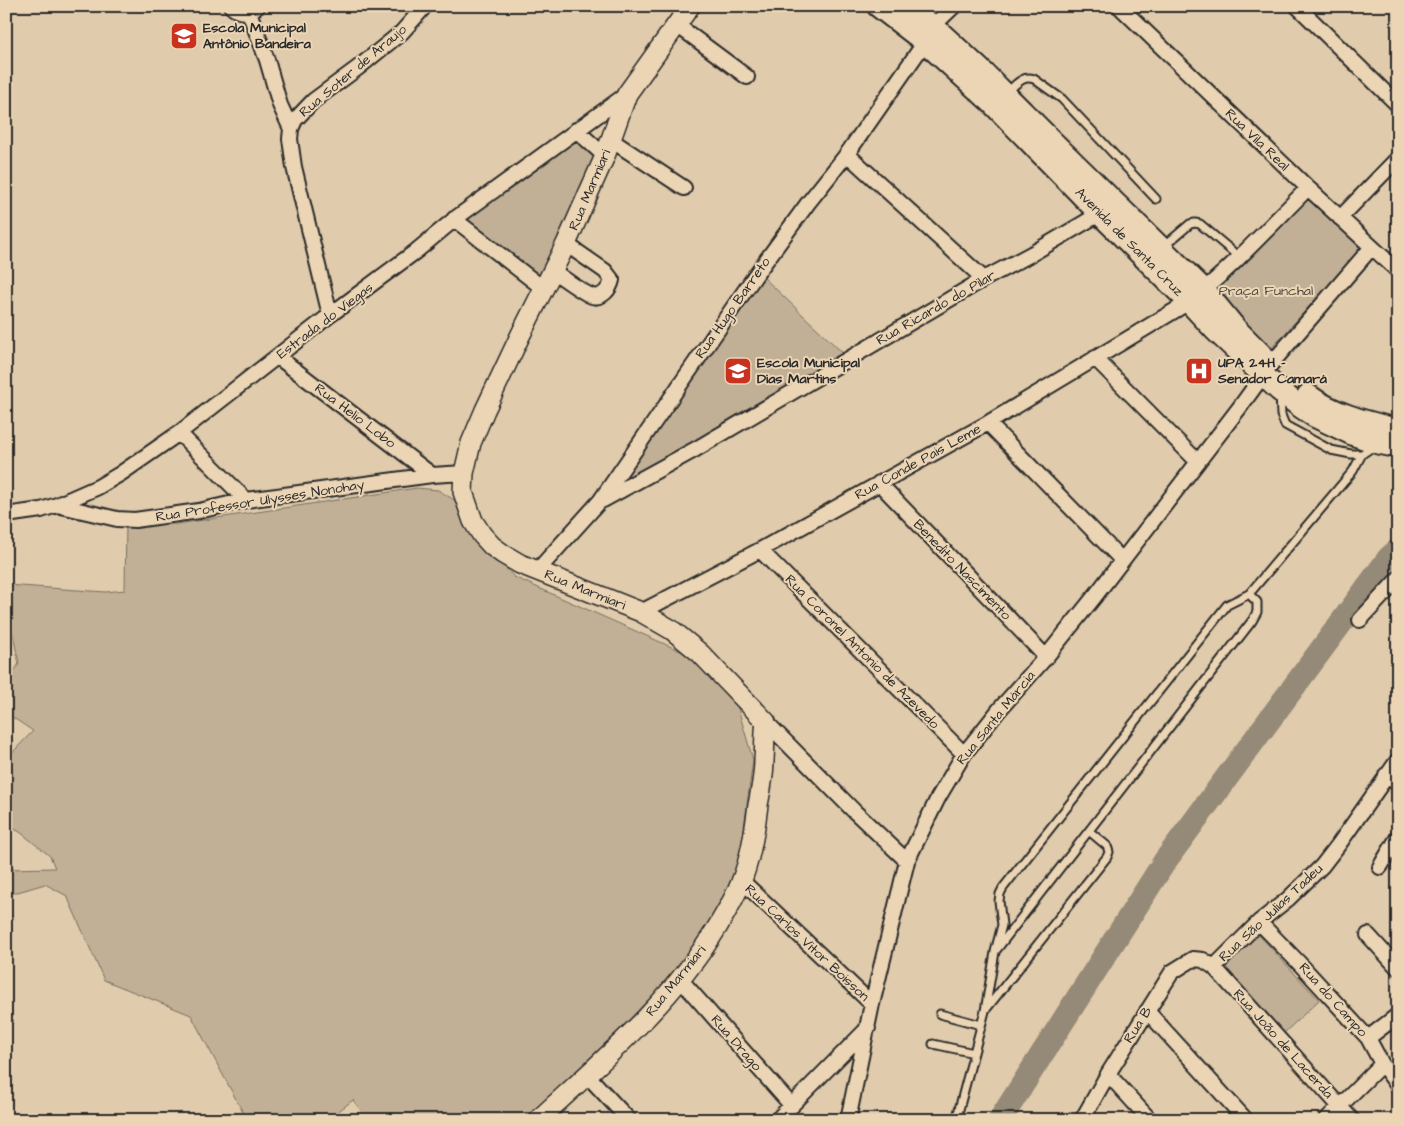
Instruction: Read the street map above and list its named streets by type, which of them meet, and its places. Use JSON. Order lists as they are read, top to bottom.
{
  "streets": {
    "main road": ["Avenida de Santa Cruz"],
    "street": [
      "Rua Soter de Araujo",
      "Rua Vila Real",
      "Rua Marmiari",
      "Rua Hugo Barreto",
      "Rua Ricardo do Pilar",
      "Estrada do Viegas",
      "Rua Helio Lobo",
      "Rua Conde Pais Leme",
      "Rua Professor Ulysses Nonohay",
      "Benedito Nascimento",
      "Rua Coronel Antonio de Azevedo",
      "Rua Santa Márcia",
      "Rua São Julias Tadeu",
      "Rua Carlos Vitor Boisson",
      "Rua do Campo",
      "Rua B",
      "Rua Drago",
      "Rua João de Lacerda"
    ]
  },
  "crossings": [
    ["Rua Soter de Araujo", "Estrada do Viegas"],
    ["Rua Marmiari", "Rua Hugo Barreto"],
    ["Rua Marmiari", "Estrada do Viegas"],
    ["Rua Marmiari", "Rua Conde Pais Leme"],
    ["Rua Marmiari", "Rua Professor Ulysses Nonohay"],
    ["Rua Marmiari", "Rua Carlos Vitor Boisson"],
    ["Rua Marmiari", "Rua Drago"],
    ["Avenida de Santa Cruz", "Rua Hugo Barreto"],
    ["Avenida de Santa Cruz", "Rua Ricardo do Pilar"],
    ["Avenida de Santa Cruz", "Rua Conde Pais Leme"],
    ["Avenida de Santa Cruz", "Rua Santa Márcia"],
    ["Rua Hugo Barreto", "Rua Ricardo do Pilar"],
    ["Estrada do Viegas", "Rua Helio Lobo"],
    ["Estrada do Viegas", "Rua Professor Ulysses Nonohay"],
    ["Rua Helio Lobo", "Rua Professor Ulysses Nonohay"],
    ["Rua Conde Pais Leme", "Benedito Nascimento"],
    ["Rua Conde Pais Leme", "Rua Coronel Antonio de Azevedo"],
    ["Benedito Nascimento", "Rua Santa Márcia"],
    ["Rua Coronel Antonio de Azevedo", "Rua Santa Márcia"],
    ["Rua Santa Márcia", "Rua Carlos Vitor Boisson"],
    ["Rua São Julias Tadeu", "Rua do Campo"],
    ["Rua São Julias Tadeu", "Rua B"],
    ["Rua São Julias Tadeu", "Rua João de Lacerda"],
    ["Rua B", "Rua João de Lacerda"]
  ],
  "parks": ["Praça Funchal"],
  "places": {
    "school or university": ["Escola Municipal Antônio Bandeira", "Escola Municipal Dias Martins"],
    "hospital": ["UPA 24H - Senador Camará"]
  }
}
